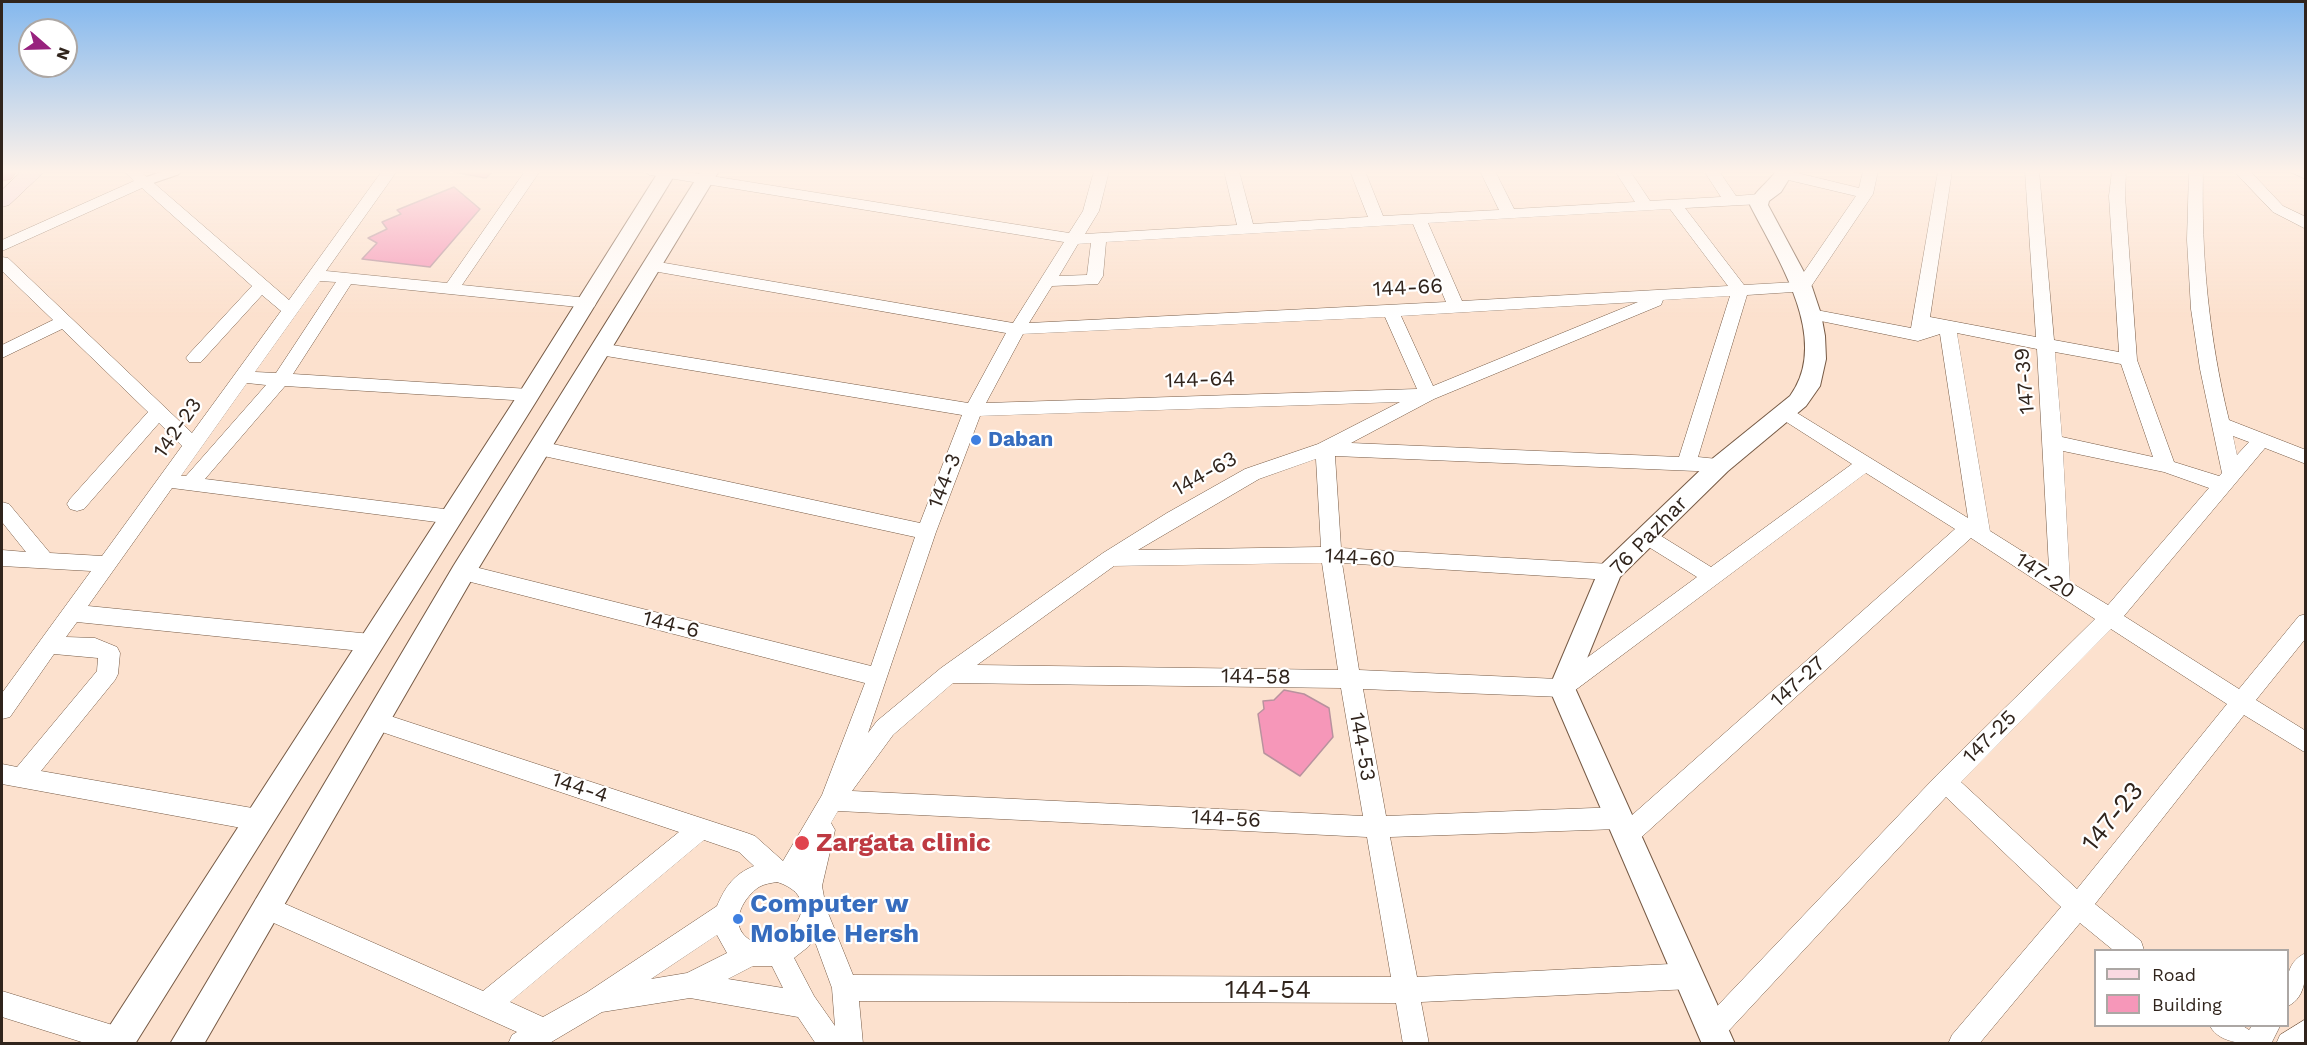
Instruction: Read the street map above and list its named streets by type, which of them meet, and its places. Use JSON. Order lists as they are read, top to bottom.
{
  "streets": {
    "street": [
      "144-66",
      "144-64",
      "147-39",
      "142-23",
      "144-63",
      "144-3",
      "76 Pazhar",
      "144-60",
      "147-20",
      "144-6",
      "144-58",
      "147-27",
      "147-25",
      "144-53",
      "144-4",
      "147-23",
      "144-56",
      "144-54"
    ]
  },
  "crossings": [
    ["144-66", "144-63"],
    ["144-66", "144-3"],
    ["144-66", "76 Pazhar"],
    ["144-64", "144-63"],
    ["144-64", "144-3"],
    ["147-39", "147-20"],
    ["144-63", "144-3"],
    ["144-63", "144-60"],
    ["144-63", "144-58"],
    ["144-63", "144-53"],
    ["144-63", "144-56"],
    ["144-3", "144-6"],
    ["144-3", "144-4"],
    ["144-3", "144-56"],
    ["76 Pazhar", "144-60"],
    ["76 Pazhar", "147-20"],
    ["76 Pazhar", "144-58"],
    ["144-60", "144-53"],
    ["147-20", "147-27"],
    ["147-20", "147-25"],
    ["147-20", "147-23"],
    ["144-58", "144-53"],
    ["147-27", "144-56"],
    ["144-53", "144-56"],
    ["144-53", "144-54"]
  ],
  "places": ["Daban", "Zargata clinic", "Computer w Mobile Hersh"],
  "legend": ["Road", "Building"],
  "north": "right"
}
